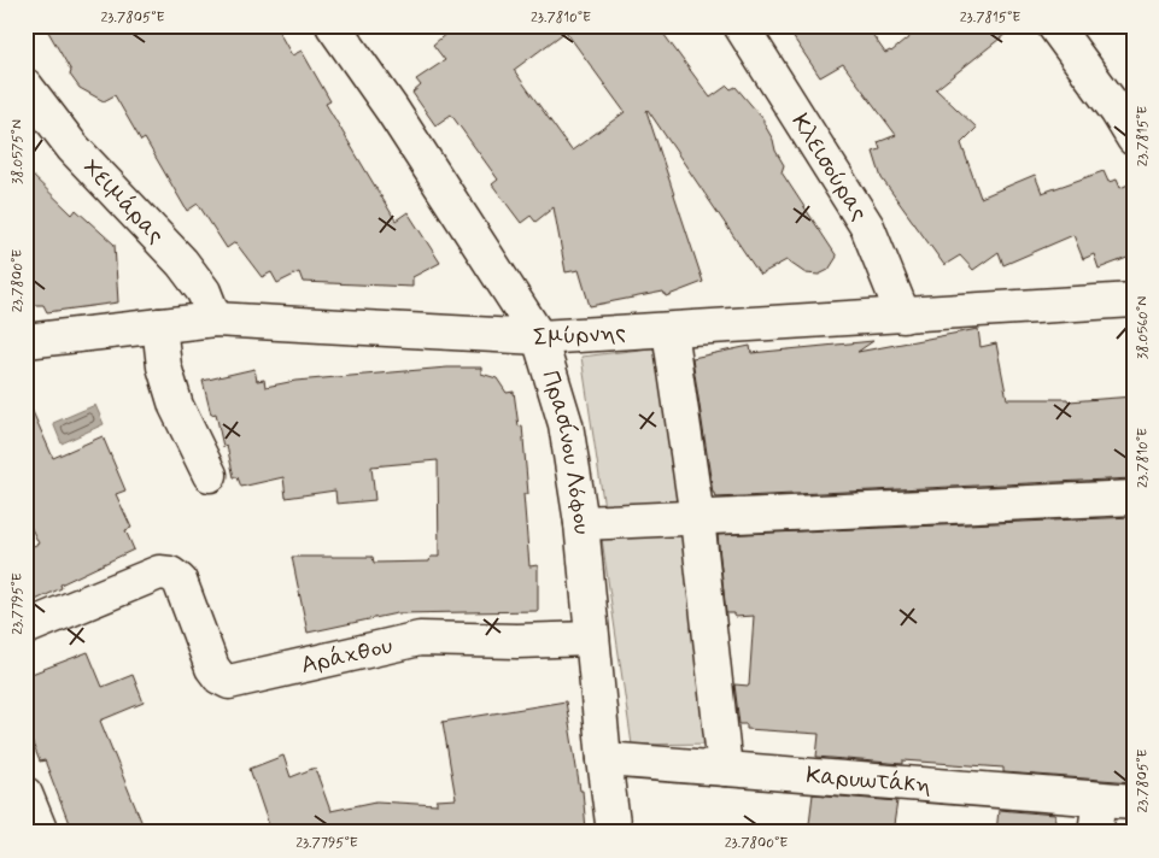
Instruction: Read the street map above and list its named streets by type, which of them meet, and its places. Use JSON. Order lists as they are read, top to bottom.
{
  "streets": {
    "street": [
      "Κλεισούρας",
      "Χειμάρας",
      "Σμύρνης",
      "Πρασίνου Λόφου",
      "Αράχθου",
      "Καρυωτάκη"
    ]
  },
  "crossings": [
    ["Κλεισούρας", "Σμύρνης"],
    ["Χειμάρας", "Σμύρνης"],
    ["Σμύρνης", "Πρασίνου Λόφου"],
    ["Πρασίνου Λόφου", "Αράχθου"],
    ["Πρασίνου Λόφου", "Καρυωτάκη"]
  ],
  "coordinates": [
    "23.7805°E",
    "23.7810°E",
    "23.7815°E",
    "38.0575°N",
    "23.7800°E",
    "38.0560°N",
    "23.7795°E"
  ]
}
